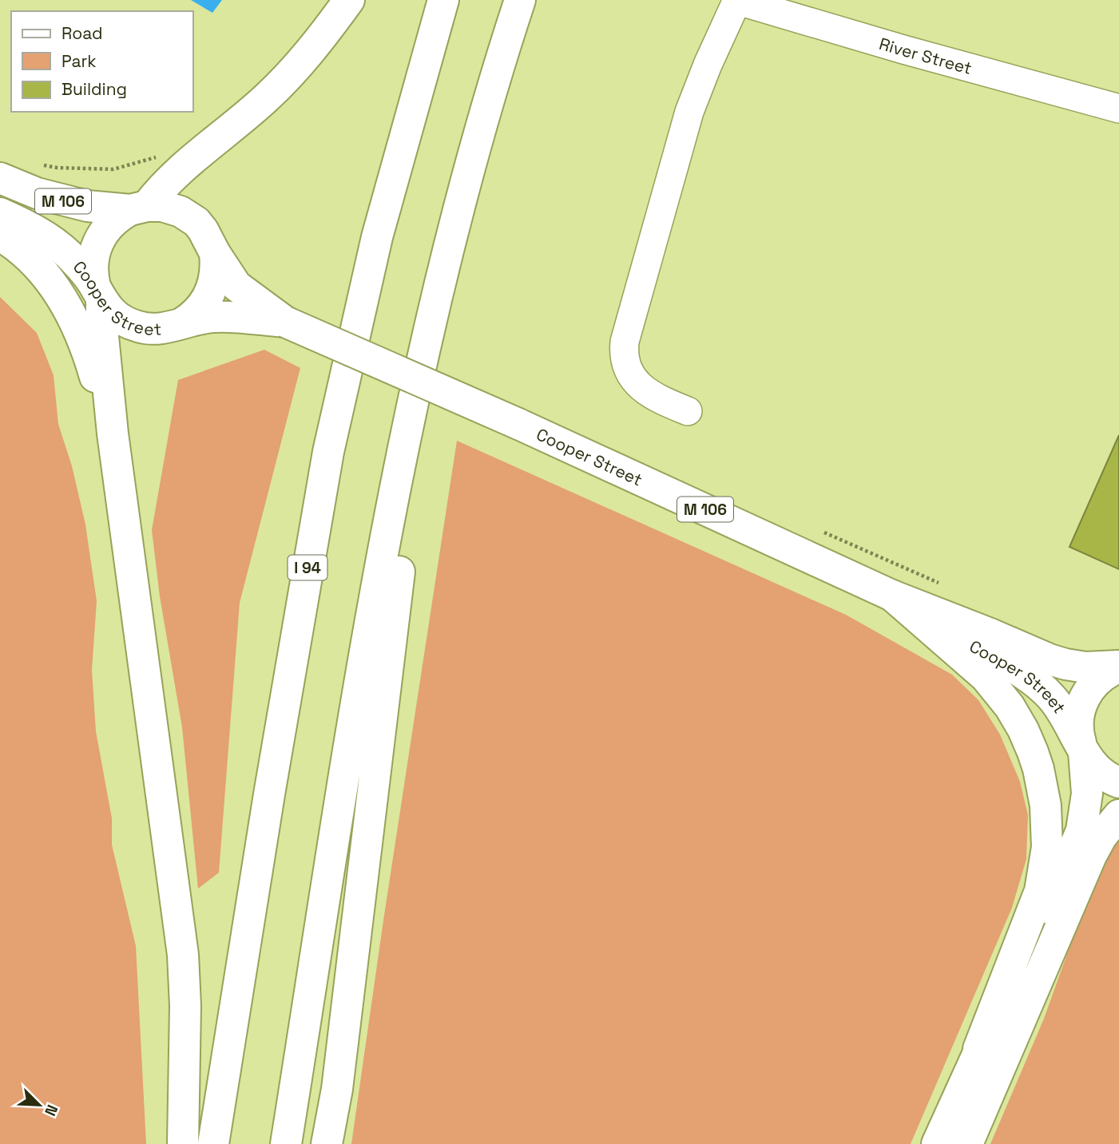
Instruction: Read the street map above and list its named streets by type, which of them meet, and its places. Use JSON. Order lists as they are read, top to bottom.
{
  "streets": {
    "main road": ["M 106", "Cooper Street", "I 94"],
    "street": ["River Street"]
  },
  "legend": ["Road", "Park", "Building"],
  "north": "bottom right"
}
